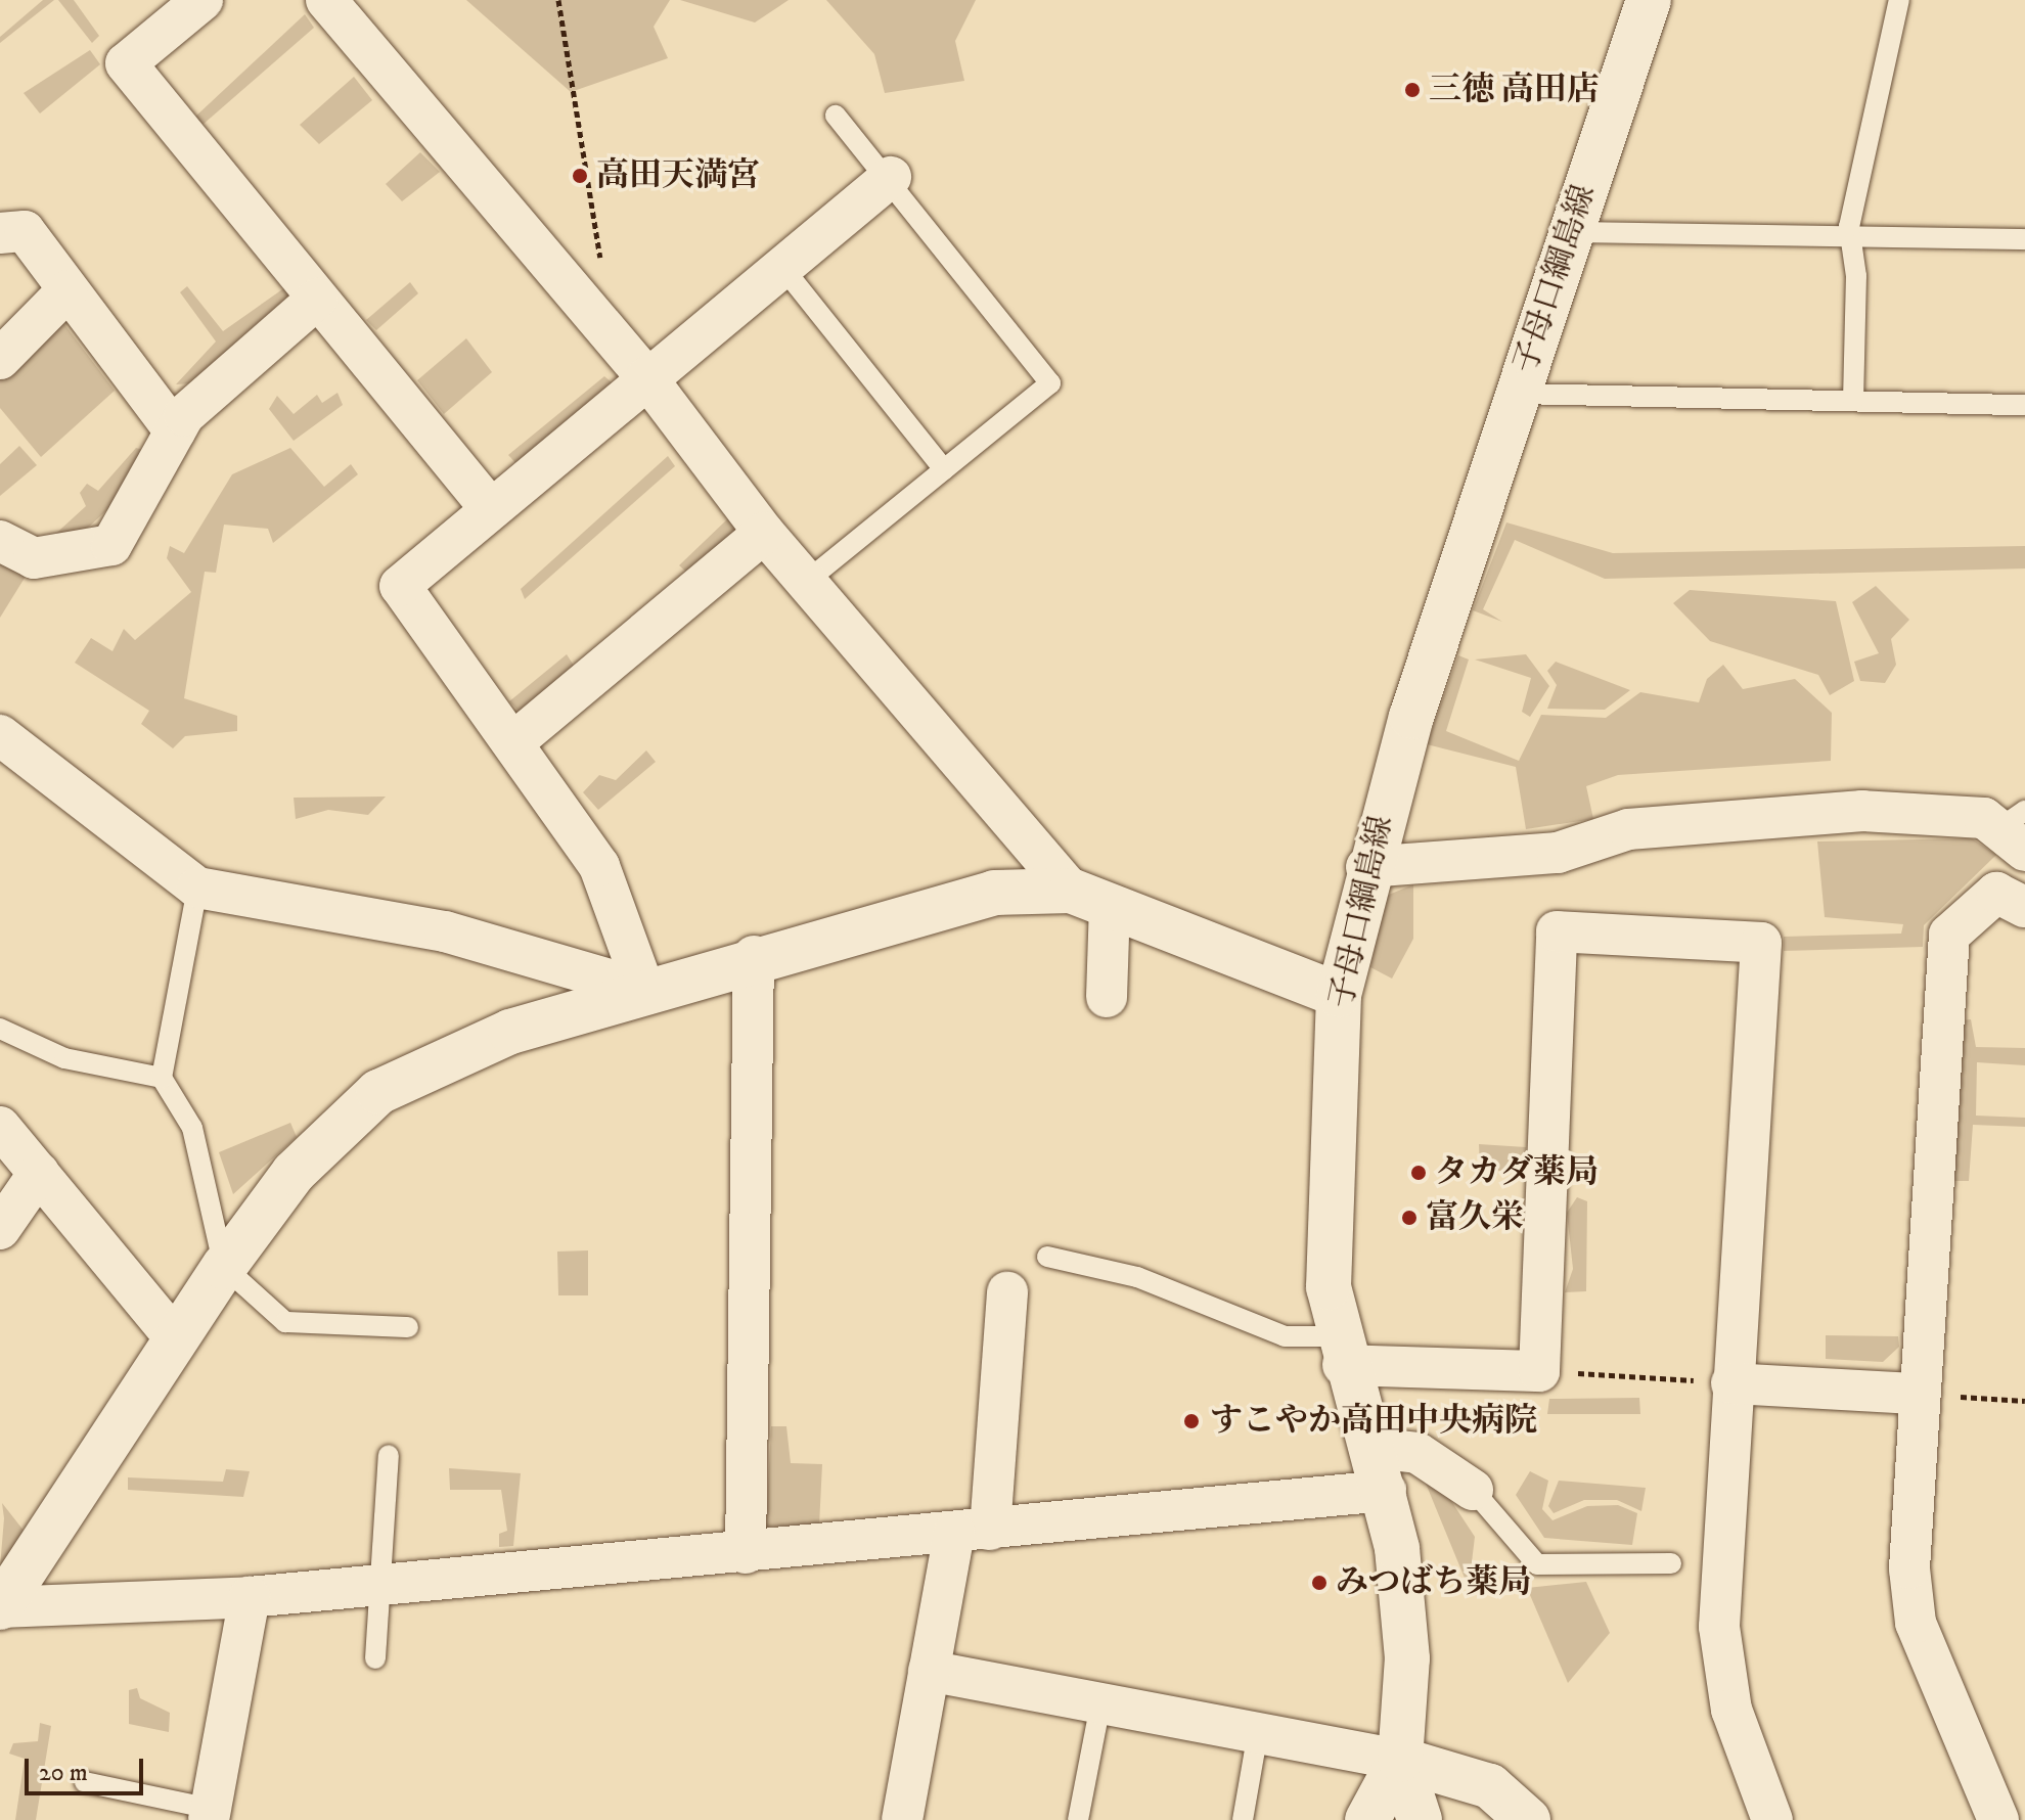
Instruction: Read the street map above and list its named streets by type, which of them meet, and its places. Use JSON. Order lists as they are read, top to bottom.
{
  "streets": {
    "main road": ["子母口綱島線"]
  },
  "places": [
    "三徳 高田店",
    "高田天満宮",
    "タカダ薬局",
    "富久栄",
    "すこやか高田中央病院",
    "みつばち薬局"
  ],
  "scale_bar": "20 m"
}
